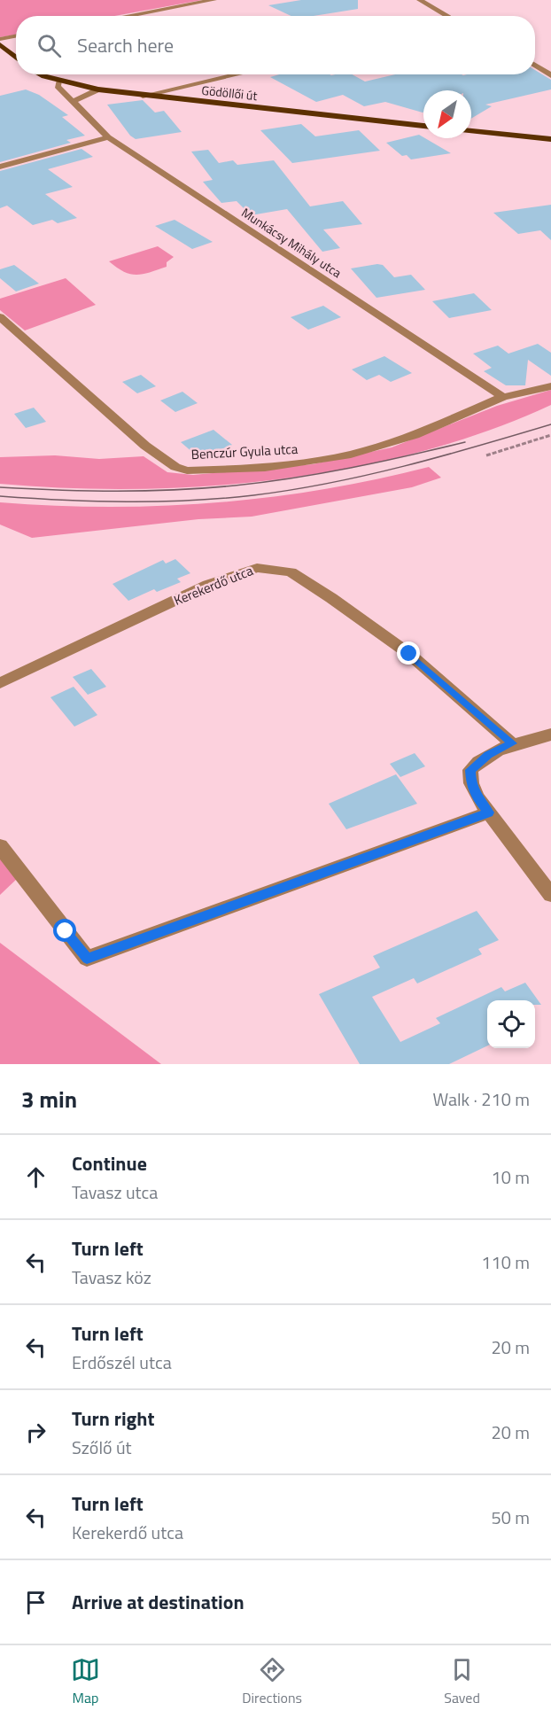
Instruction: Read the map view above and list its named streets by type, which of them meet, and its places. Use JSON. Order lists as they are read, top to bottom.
{
  "streets": {
    "main road": ["Gödöllői út"],
    "street": ["Munkácsy Mihály utca", "Benczúr Gyula utca", "Kerekerdő utca"]
  },
  "crossings": [
    ["Gödöllői út", "Munkácsy Mihály utca"],
    ["Munkácsy Mihály utca", "Benczúr Gyula utca"]
  ],
  "north": "bottom left",
  "page": {
    "search": "Search here",
    "heading": ["3 min", "Walk · 210 m"],
    "list": [
      ["Continue", "Tavasz utca", "10 m"],
      ["Turn left", "Tavasz köz", "110 m"],
      ["Turn left", "Erdőszél utca", "20 m"],
      ["Turn right", "Szőlő út", "20 m"],
      ["Turn left", "Kerekerdő utca", "50 m"],
      "Arrive at destination"
    ],
    "nav": ["Map", "Directions", "Saved"]
  }
}
